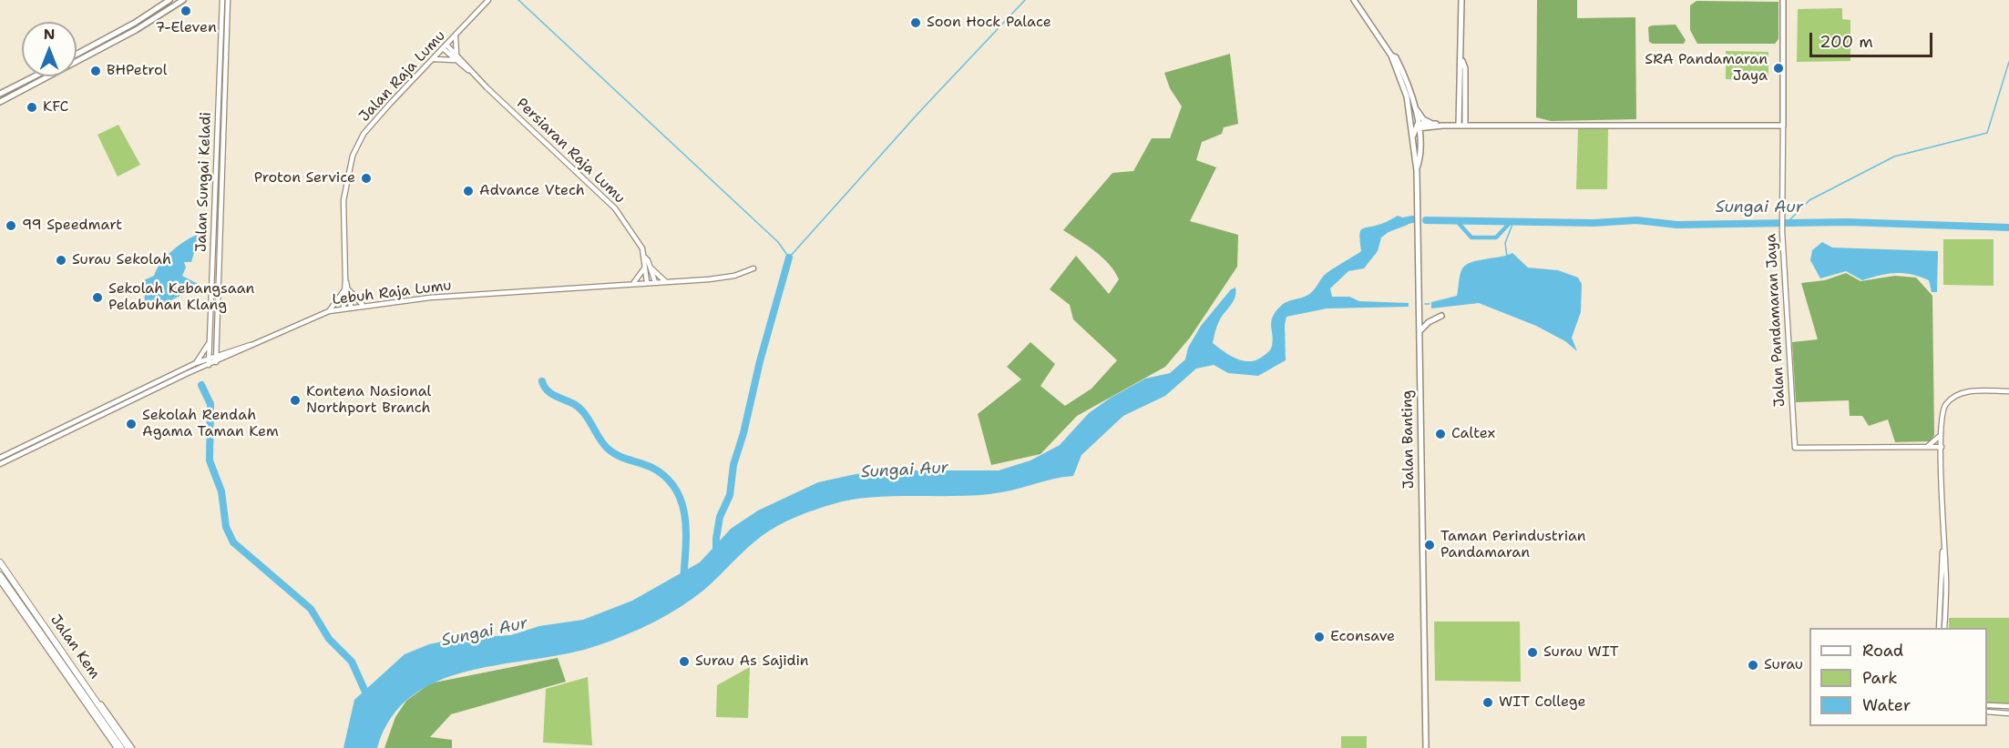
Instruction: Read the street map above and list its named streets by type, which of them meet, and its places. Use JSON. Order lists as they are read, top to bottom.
{
  "streets": {
    "main road": ["Jalan Pandamaran Jaya", "Jalan Banting"],
    "street": [
      "Jalan Raja Lumu",
      "Persiaran Raja Lumu",
      "Jalan Sungai Keladi",
      "Lebuh Raja Lumu",
      "Jalan Kem"
    ]
  },
  "crossings": [
    ["Jalan Raja Lumu", "Persiaran Raja Lumu"],
    ["Jalan Sungai Keladi", "Lebuh Raja Lumu"]
  ],
  "water": ["Sungai Aur"],
  "places": [
    "7-Eleven",
    "Soon Hock Palace",
    "SRA Pandamaran Jaya",
    "BHPetrol",
    "KFC",
    "Proton Service",
    "Advance Vtech",
    "99 Speedmart",
    "Surau Sekolah",
    "Sekolah Kebangsaan Pelabuhan Klang",
    "Kontena Nasional Northport Branch",
    "Sekolah Rendah Agama Taman Kem",
    "Caltex",
    "Taman Perindustrian Pandamaran",
    "Econsave",
    "Surau WIT",
    "Surau As Sajidin",
    "Surau",
    "WIT College"
  ],
  "legend": ["Road", "Park", "Water"],
  "scale_bar": "200 m",
  "north": "top"
}
